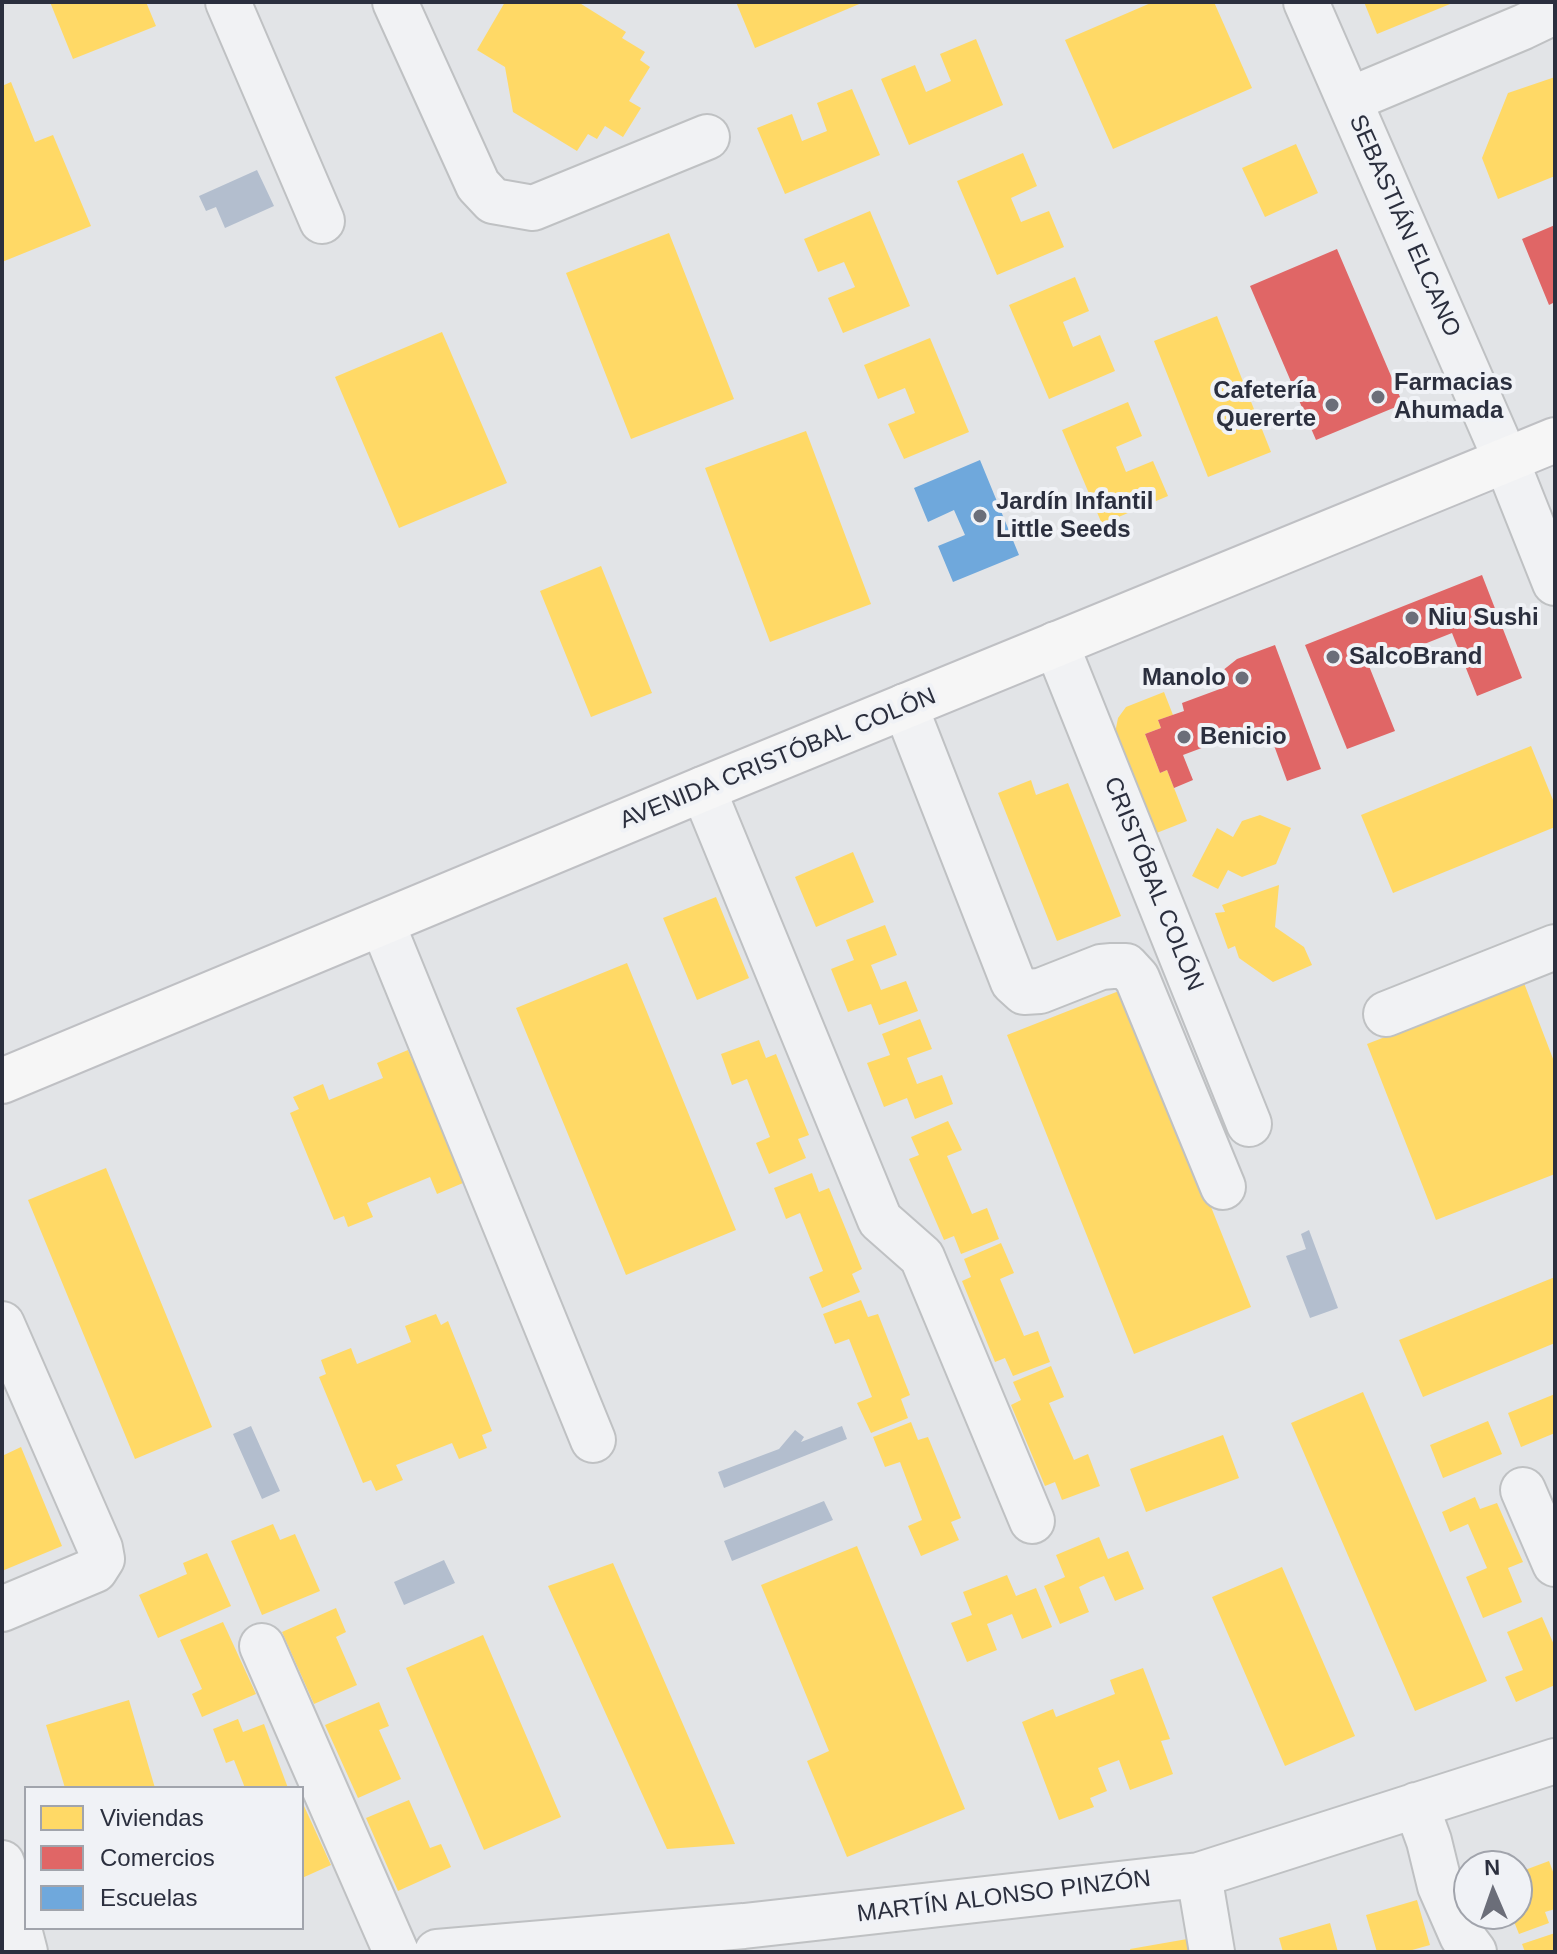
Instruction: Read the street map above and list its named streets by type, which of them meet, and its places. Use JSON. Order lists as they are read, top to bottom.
{
  "streets": {
    "main road": ["AVENIDA CRISTÓBAL COLÓN"],
    "street": ["SEBASTIÁN ELCANO", "CRISTÓBAL COLÓN", "MARTÍN ALONSO PINZÓN"]
  },
  "crossings": [
    ["SEBASTIÁN ELCANO", "AVENIDA CRISTÓBAL COLÓN"],
    ["AVENIDA CRISTÓBAL COLÓN", "CRISTÓBAL COLÓN"]
  ],
  "places": [
    "Farmacias Ahumada",
    "Cafetería Quererte",
    "Jardín Infantil Little Seeds",
    "Niu Sushi",
    "SalcoBrand",
    "Manolo",
    "Benicio"
  ],
  "legend": ["Viviendas", "Comercios", "Escuelas"],
  "north": "top"
}
